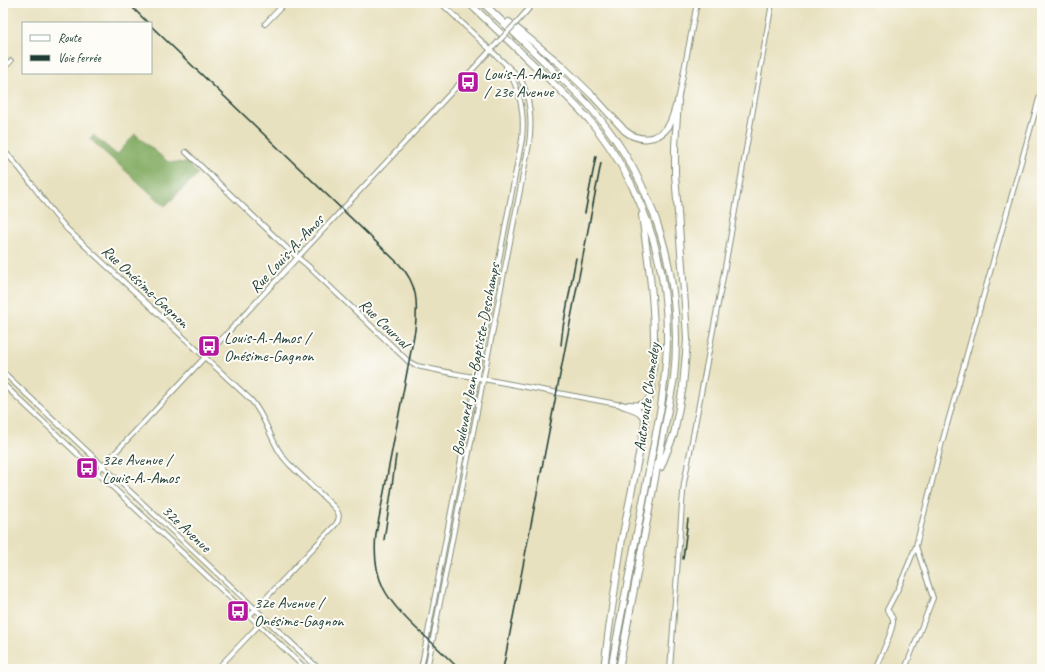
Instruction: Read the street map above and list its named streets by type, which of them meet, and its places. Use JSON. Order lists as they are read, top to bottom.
{
  "streets": {
    "highway": ["Autoroute Chomedey"],
    "street": [
      "Rue Louis-A.-Amos",
      "Rue Onésime-Gagnon",
      "Rue Courval",
      "Boulevard Jean-Baptiste-Deschamps",
      "32e Avenue"
    ]
  },
  "crossings": [
    ["Rue Louis-A.-Amos", "Rue Onésime-Gagnon"],
    ["Rue Louis-A.-Amos", "Rue Courval"],
    ["Rue Louis-A.-Amos", "Boulevard Jean-Baptiste-Deschamps"],
    ["Rue Louis-A.-Amos", "32e Avenue"],
    ["Rue Onésime-Gagnon", "32e Avenue"],
    ["Rue Courval", "Boulevard Jean-Baptiste-Deschamps"]
  ],
  "places": {
    "bus stop": [
      "Louis-A.-Amos / 23e Avenue",
      "Louis-A.-Amos / Onésime-Gagnon",
      "32e Avenue / Louis-A.-Amos",
      "32e Avenue / Onésime-Gagnon"
    ]
  },
  "legend": ["Route", "Voie ferrée"]
}
